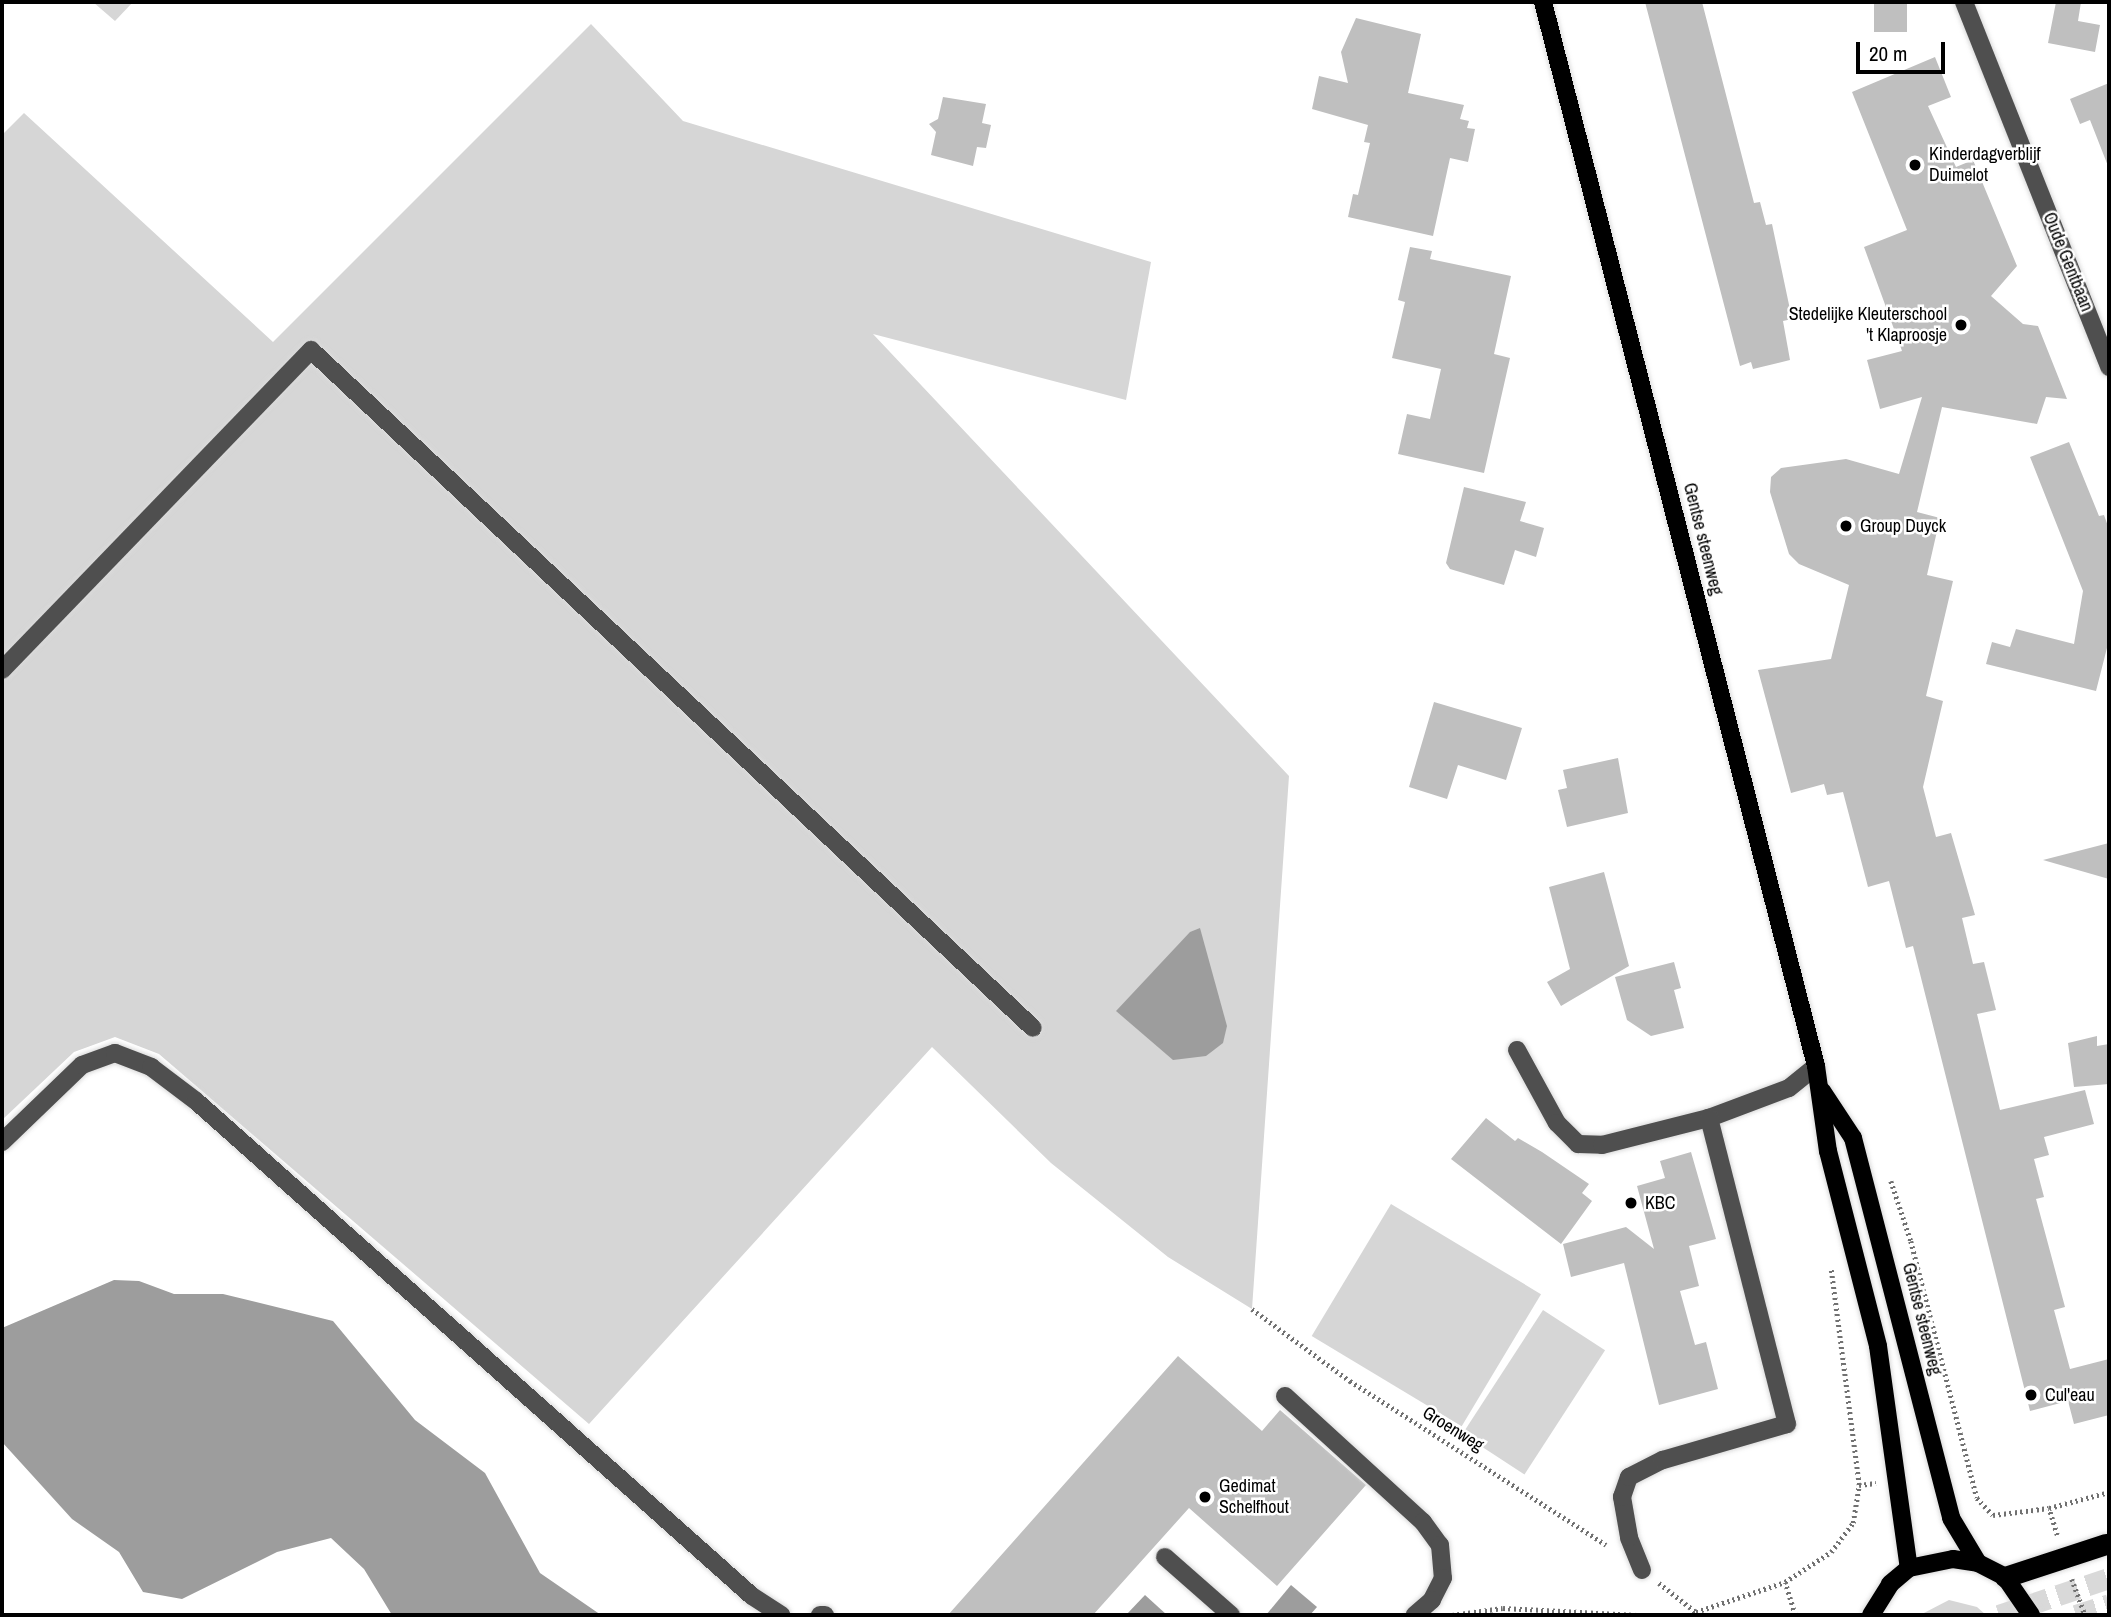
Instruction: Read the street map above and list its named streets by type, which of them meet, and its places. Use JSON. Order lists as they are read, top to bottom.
{
  "streets": {
    "main road": ["Gentse steenweg"],
    "street": ["Oude Gentbaan"],
    "path": ["Groenweg"]
  },
  "places": [
    "Kinderdagverblijf Duimelot",
    "Stedelijke Kleuterschool 't Klaproosje",
    "Group Duyck",
    "KBC",
    "Cul'eau",
    "Gedimat Schelfhout"
  ],
  "scale_bar": "20 m"
}
